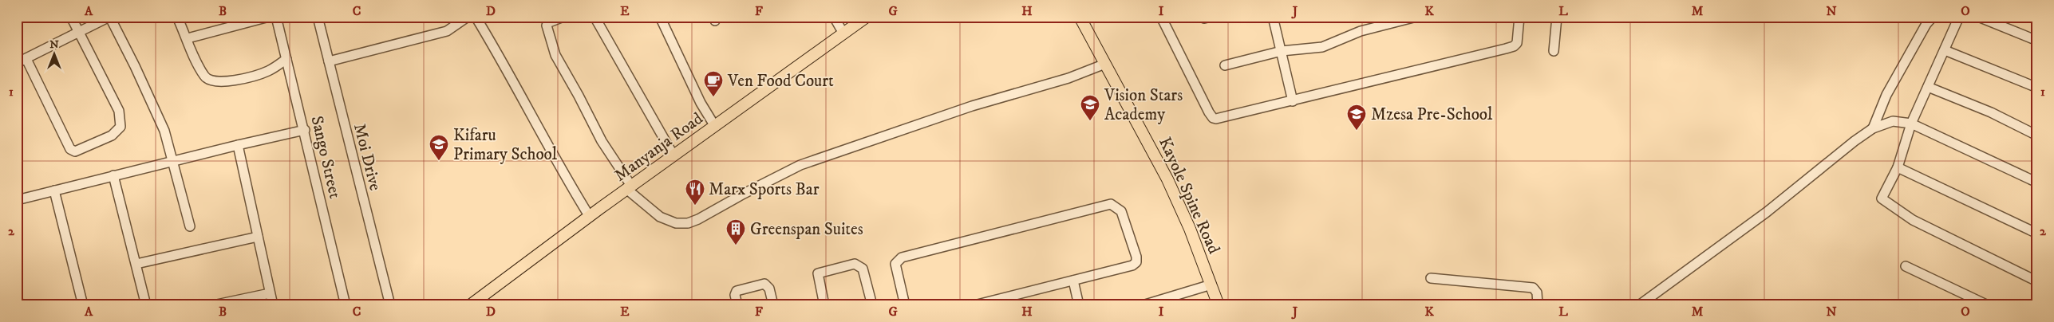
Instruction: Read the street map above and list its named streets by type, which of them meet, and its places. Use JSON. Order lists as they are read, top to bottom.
{
  "streets": {
    "main road": ["Manyanja Road", "Kayole Spine Road"],
    "street": ["Sango Street", "Moi Drive"]
  },
  "places": {
    "cafe": ["Ven Food Court"],
    "school or university": ["Vision Stars Academy", "Mzesa Pre-School", "Kifaru Primary School"],
    "restaurant": ["Marx Sports Bar"],
    "building": ["Greenspan Suites"]
  },
  "north": "top",
  "grid": {
    "columns": [
      "A",
      "B",
      "C",
      "D",
      "E",
      "F",
      "G",
      "H",
      "I",
      "J",
      "K",
      "L",
      "M",
      "N",
      "O"
    ],
    "rows": ["1", "2"]
  }
}
